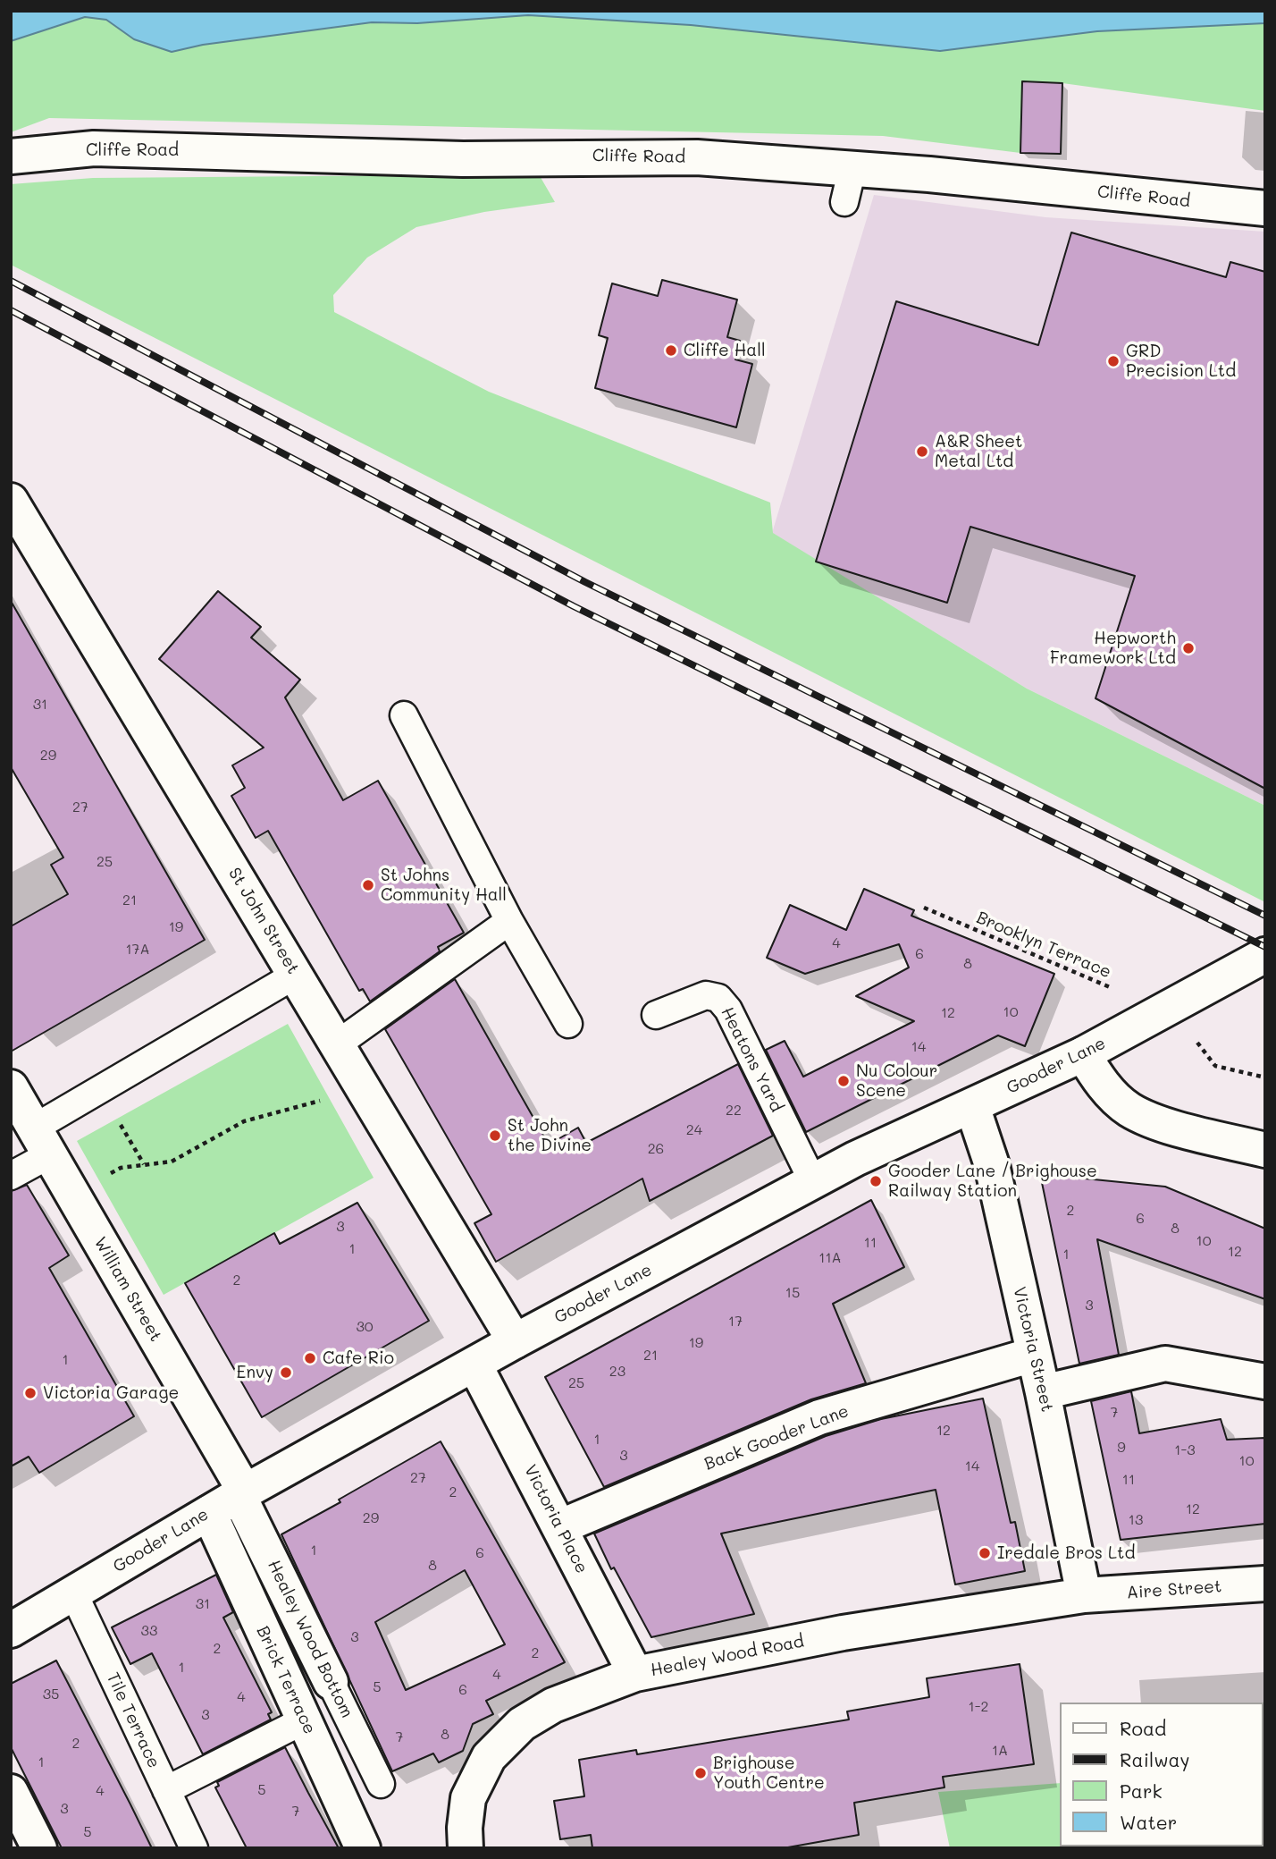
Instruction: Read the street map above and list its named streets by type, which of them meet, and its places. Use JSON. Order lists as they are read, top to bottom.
{
  "streets": {
    "street": [
      "Cliffe Road",
      "St John Street",
      "Gooder Lane",
      "William Street",
      "Victoria Street",
      "Back Gooder Lane",
      "Victoria Place",
      "Aire Street",
      "Healey Wood Bottom",
      "Healey Wood Road",
      "Brick Terrace"
    ],
    "lane": ["Heatons Yard", "Tile Terrace"],
    "path": ["Brooklyn Terrace"]
  },
  "crossings": [
    ["St John Street", "Gooder Lane"],
    ["Brooklyn Terrace", "Gooder Lane"],
    ["Heatons Yard", "Gooder Lane"],
    ["Gooder Lane", "William Street"],
    ["Gooder Lane", "Victoria Street"],
    ["Gooder Lane", "Victoria Place"],
    ["Gooder Lane", "Healey Wood Bottom"],
    ["Gooder Lane", "Brick Terrace"],
    ["Gooder Lane", "Tile Terrace"],
    ["William Street", "Healey Wood Bottom"],
    ["Victoria Street", "Back Gooder Lane"],
    ["Victoria Street", "Aire Street"],
    ["Victoria Street", "Healey Wood Road"],
    ["Back Gooder Lane", "Victoria Place"],
    ["Victoria Place", "Healey Wood Road"],
    ["Aire Street", "Healey Wood Road"]
  ],
  "places": [
    "Cliffe Hall",
    "GRD Precision Ltd",
    "A&R Sheet Metal Ltd",
    "Hepworth Framework Ltd",
    "St Johns Community Hall",
    "Nu Colour Scene",
    "St John the Divine",
    "Gooder Lane / Brighouse Railway Station",
    "Cafe Rio",
    "Envy",
    "Victoria Garage",
    "Iredale Bros Ltd",
    "Brighouse Youth Centre"
  ],
  "house_numbers": [
    "31",
    "29",
    "27",
    "25",
    "21",
    "19",
    "4",
    "17A",
    "6",
    "8",
    "10",
    "12",
    "14",
    "22",
    "24",
    "26",
    "2",
    "6",
    "3",
    "8",
    "10",
    "11",
    "1",
    "12",
    "1",
    "11A",
    "2",
    "15",
    "3",
    "17",
    "30",
    "19",
    "21",
    "1",
    "23",
    "25",
    "7",
    "12",
    "1",
    "9",
    "1-3",
    "3",
    "10",
    "14",
    "27",
    "11",
    "2",
    "12",
    "29",
    "13",
    "1",
    "6",
    "8",
    "31",
    "33",
    "3",
    "2",
    "2",
    "1",
    "4",
    "5",
    "6",
    "35",
    "4",
    "1-2",
    "3",
    "8",
    "7",
    "2",
    "1A",
    "1",
    "5",
    "4",
    "3",
    "7",
    "5"
  ],
  "legend": [
    "Road",
    "Railway",
    "Park",
    "Water"
  ]
}
